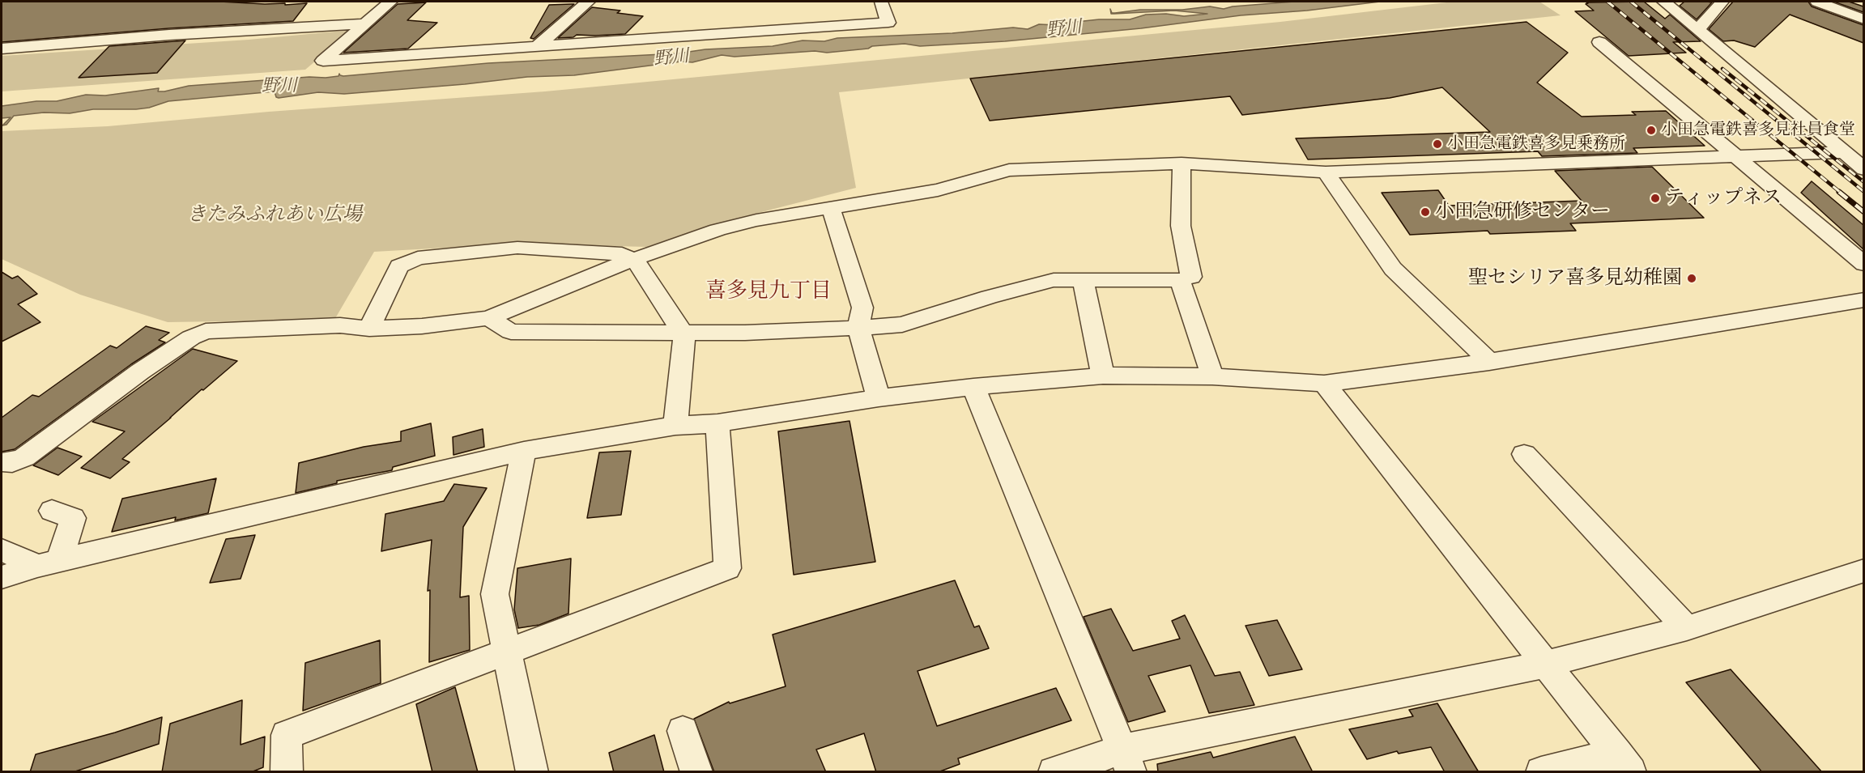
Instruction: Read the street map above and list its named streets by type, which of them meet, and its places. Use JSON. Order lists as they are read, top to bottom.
{
  "districts": ["喜多見九丁目"],
  "water": ["野川"],
  "parks": ["きたみふれあい広場"],
  "places": [
    "小田急電鉄喜多見社員食堂",
    "小田急電鉄喜多見乗務所",
    "ティップネス",
    "小田急研修センター",
    "聖セシリア喜多見幼稚園"
  ]
}
